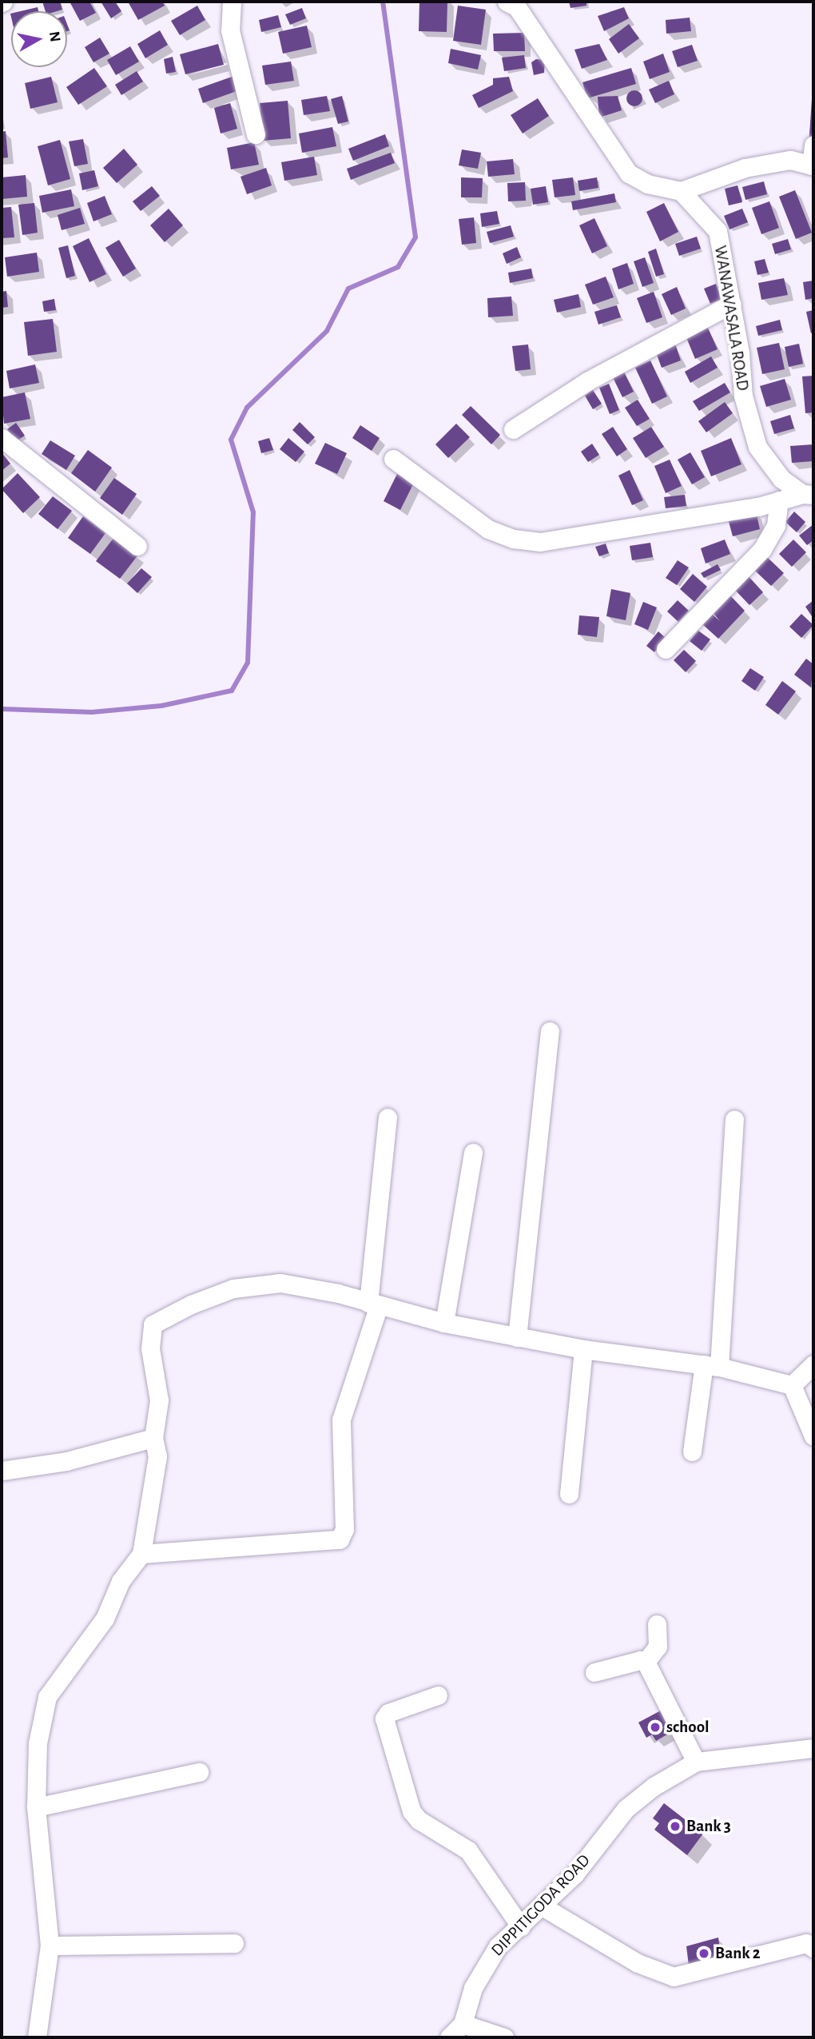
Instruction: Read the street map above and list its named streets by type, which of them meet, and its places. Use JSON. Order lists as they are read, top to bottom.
{
  "streets": {
    "street": ["WANAWASALA ROAD", "DIPPITIGODA ROAD"]
  },
  "places": ["school", "Bank 3", "Bank 2"],
  "north": "right"
}
